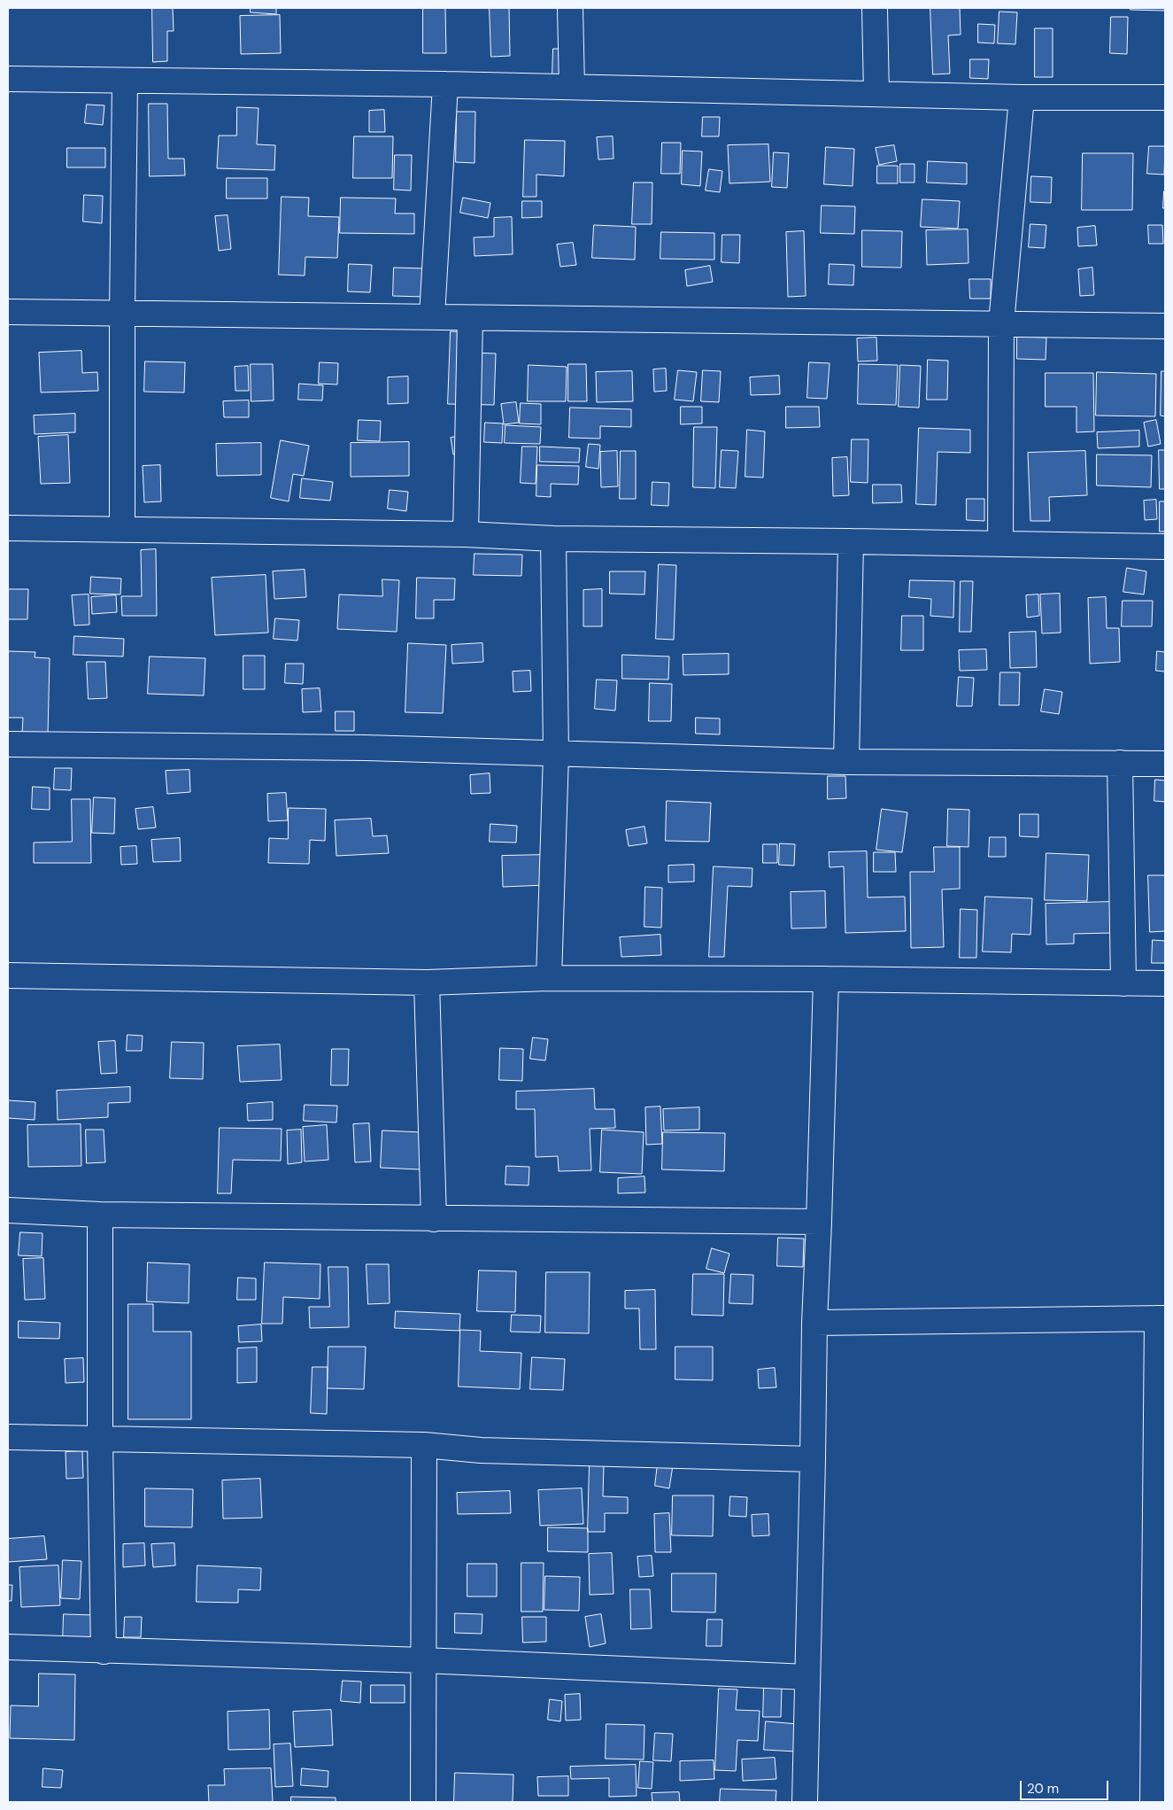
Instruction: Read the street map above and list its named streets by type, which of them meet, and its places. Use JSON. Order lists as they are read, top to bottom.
{
  "scale_bar": "20 m"
}
